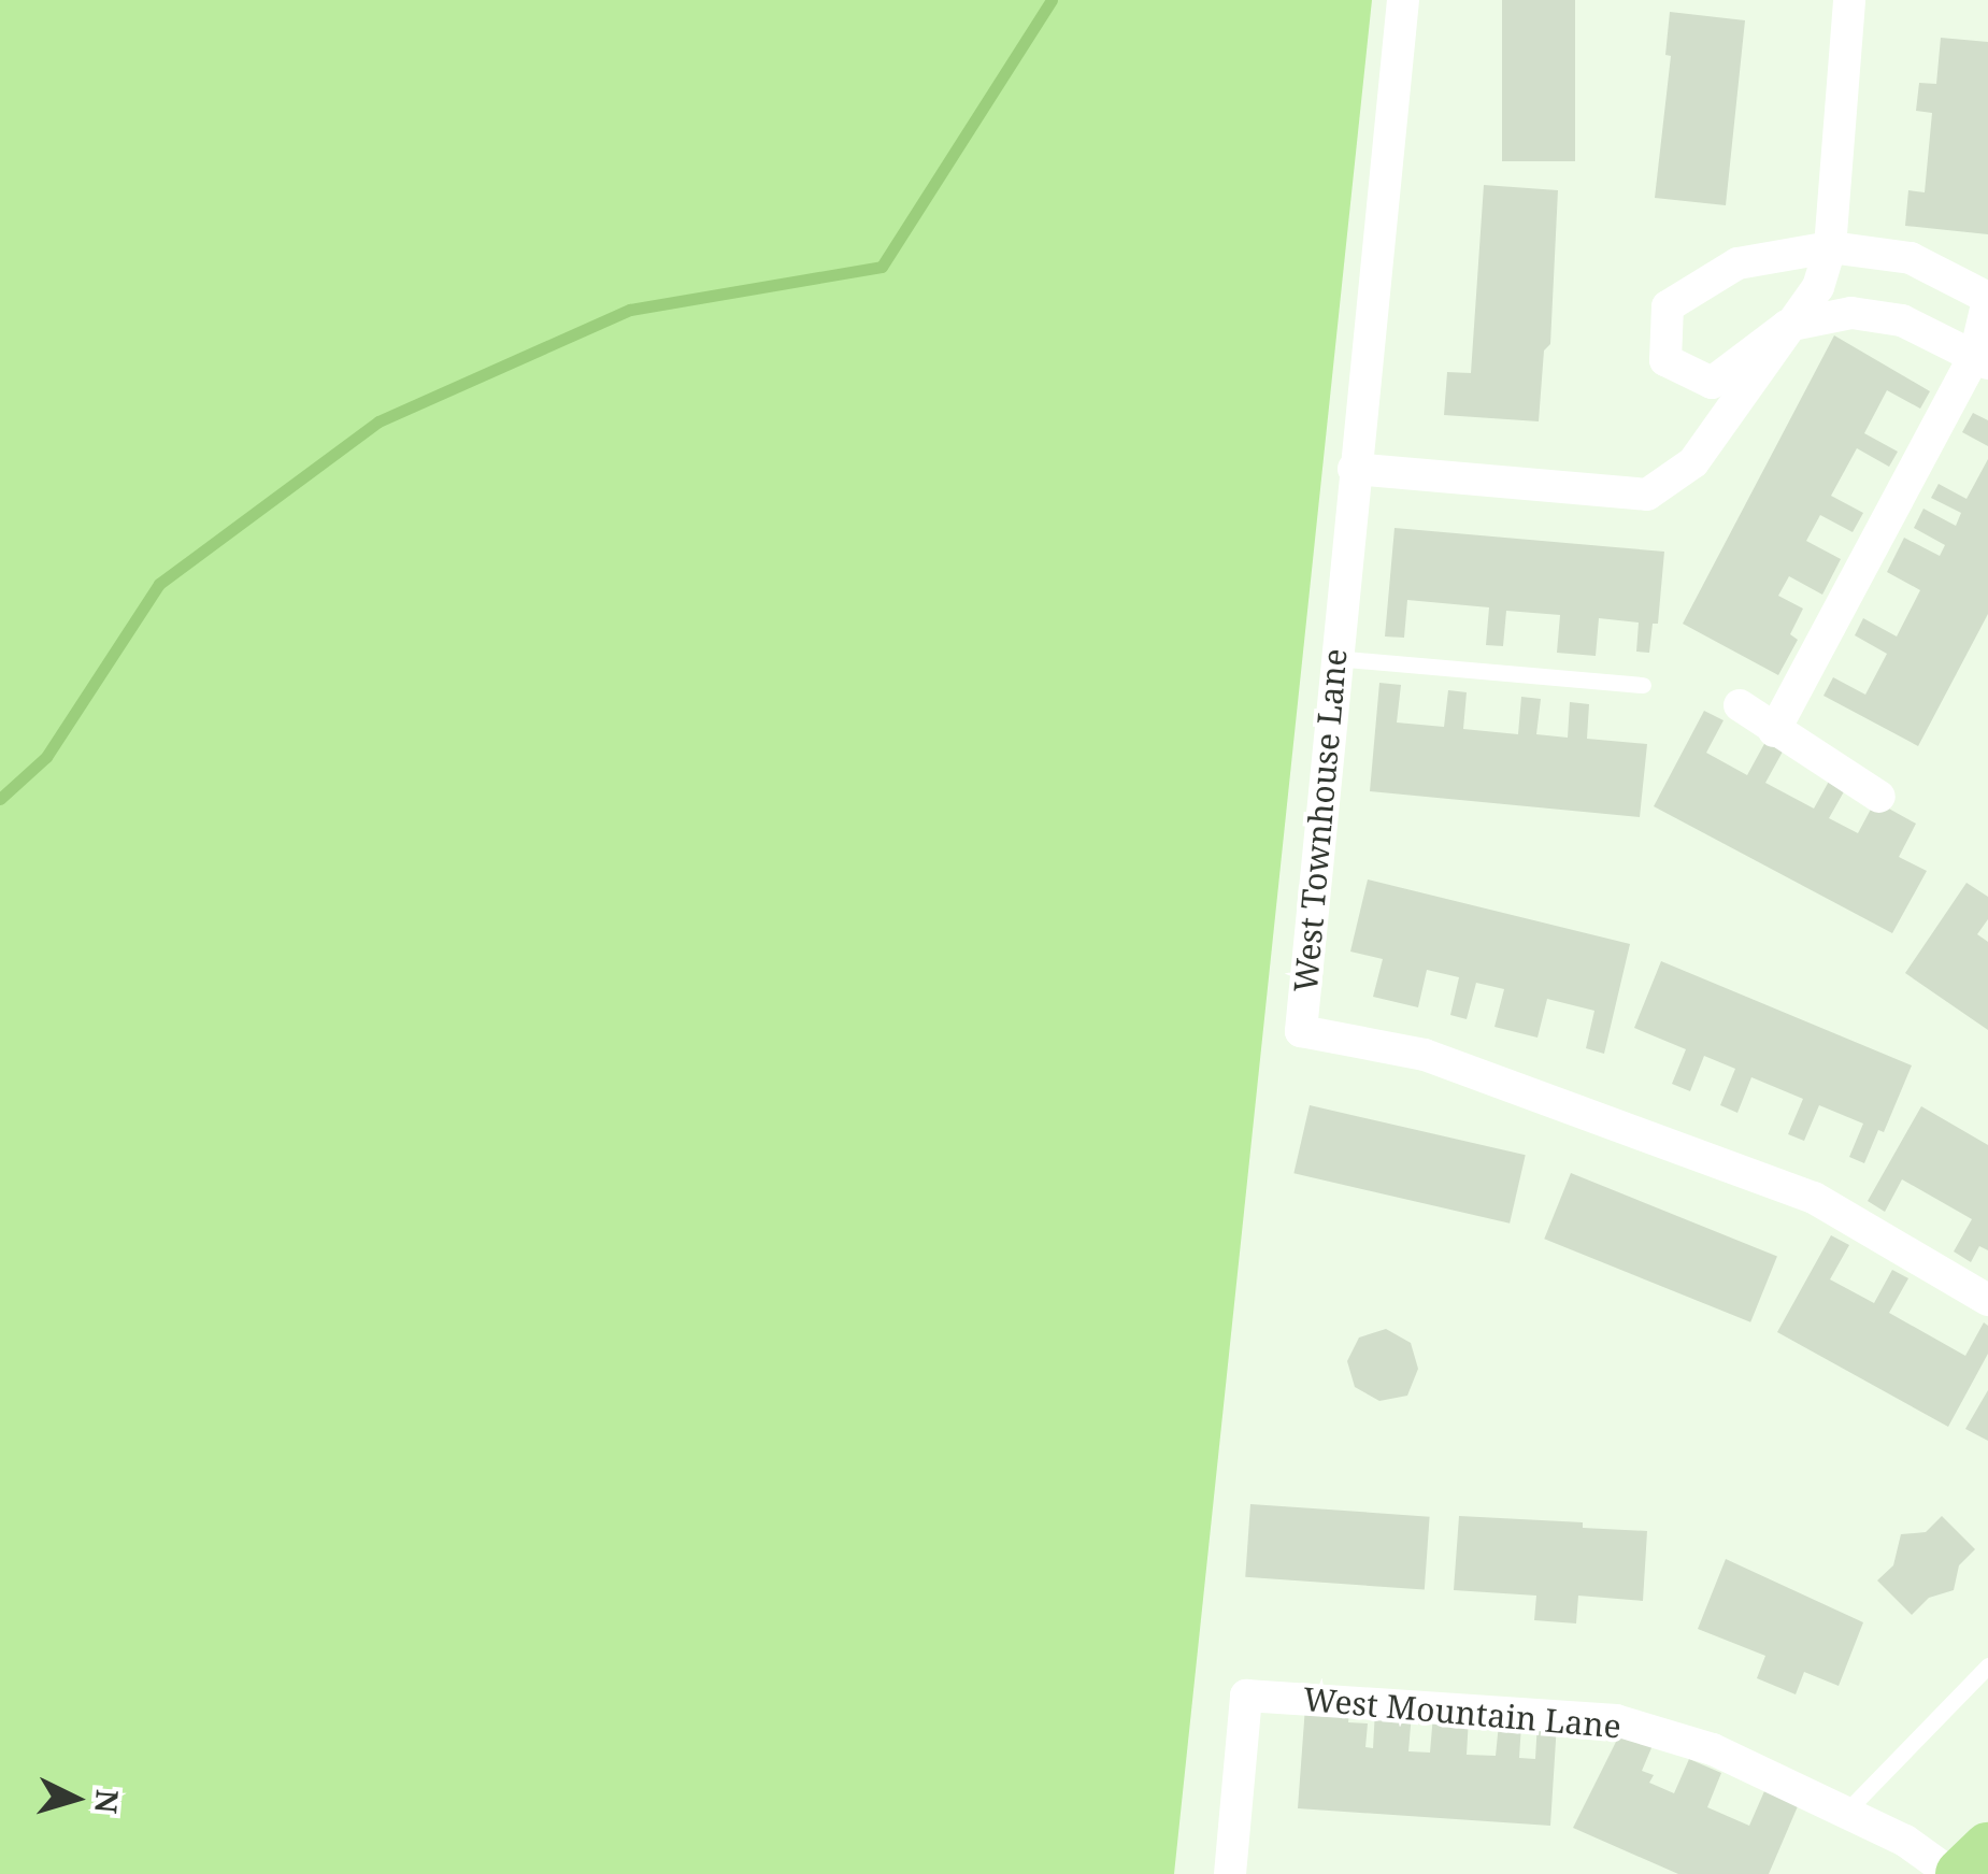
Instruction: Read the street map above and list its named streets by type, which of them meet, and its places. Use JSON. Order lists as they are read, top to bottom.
{
  "streets": {
    "street": ["West Townhouse Lane", "West Mountain Lane"]
  },
  "north": "right"
}
